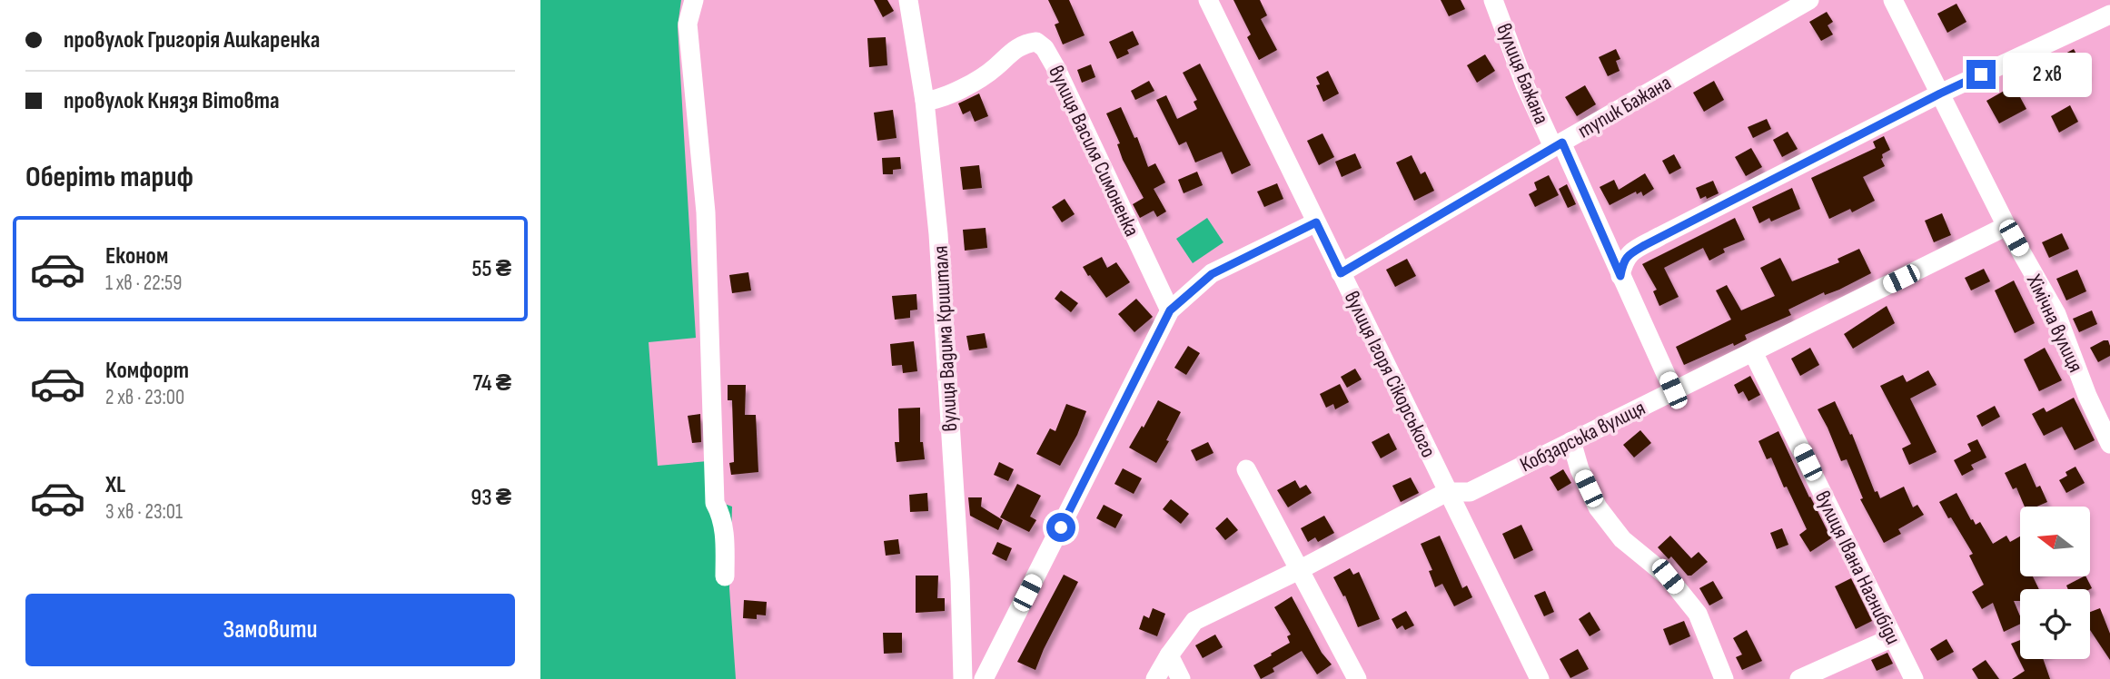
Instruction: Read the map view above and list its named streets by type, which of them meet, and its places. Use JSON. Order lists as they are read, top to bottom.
{
  "streets": {
    "street": [
      "вулиця Бажана",
      "тупик Бажана",
      "вулиця Василя Симоненка",
      "Хімічна вулиця",
      "вулиця Вадима Кришталя",
      "вулиця Ігоря Сікорського",
      "Кобзарська вулиця",
      "вулиця Івана Нагнибіди"
    ]
  },
  "crossings": [
    ["вулиця Бажана", "тупик Бажана"],
    ["вулиця Бажана", "Кобзарська вулиця"],
    ["тупик Бажана", "вулиця Ігоря Сікорського"],
    ["вулиця Василя Симоненка", "вулиця Вадима Кришталя"],
    ["Хімічна вулиця", "Кобзарська вулиця"],
    ["вулиця Ігоря Сікорського", "Кобзарська вулиця"],
    ["Кобзарська вулиця", "вулиця Івана Нагнибіди"]
  ],
  "north": "left",
  "page": {
    "banner": ["провулок Григорія Ашкаренка", "провулок Князя Вітовта"],
    "bubble": "2 хв",
    "heading": "Оберіть тариф",
    "list": [
      {
        "name": "Економ",
        "note": "1 хв · 22:59",
        "value": "55 ₴"
      },
      {
        "name": "Комфорт",
        "note": "2 хв · 23:00",
        "value": "74 ₴"
      },
      {
        "name": "XL",
        "note": "3 хв · 23:01",
        "value": "93 ₴"
      }
    ],
    "buttons": "Замовити"
  }
}
